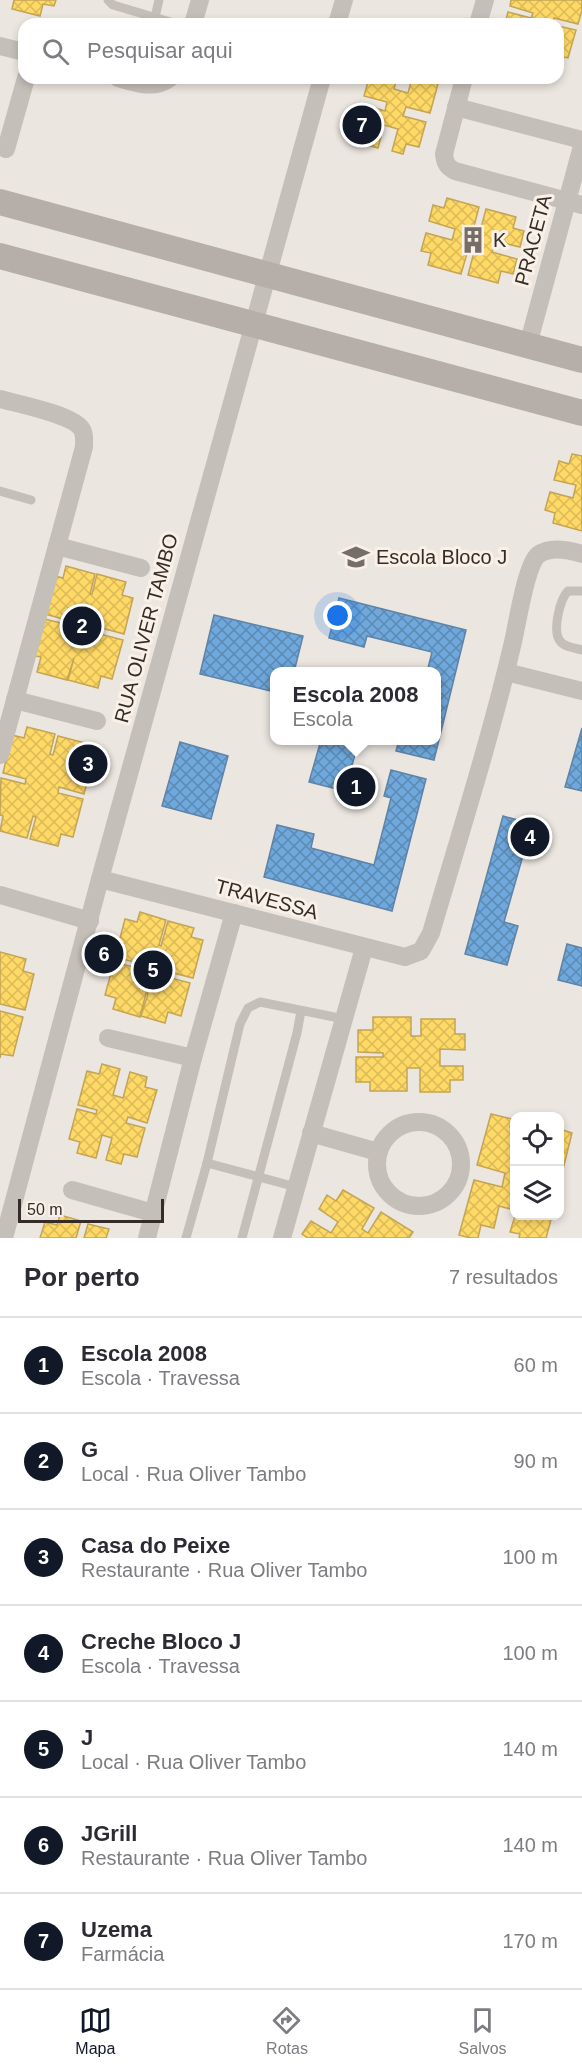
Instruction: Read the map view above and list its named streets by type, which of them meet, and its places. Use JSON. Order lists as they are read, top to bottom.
{
  "streets": {
    "street": ["PRACETA", "RUA OLIVER TAMBO", "TRAVESSA"]
  },
  "crossings": [
    ["RUA OLIVER TAMBO", "TRAVESSA"]
  ],
  "places": {
    "building": ["K"],
    "school or university": ["Escola Bloco J"]
  },
  "scale_bar": "50 m",
  "page": {
    "search": "Pesquisar aqui",
    "pins": [
      "7",
      "2",
      "3",
      "1",
      "4",
      "6",
      "5"
    ],
    "popup": ["Escola 2008", "Escola"],
    "scale": "50 m",
    "heading": ["Por perto", "7 resultados"],
    "list": [
      {
        "mark": "1",
        "name": "Escola 2008",
        "note": "Escola · Travessa",
        "value": "60 m"
      },
      {
        "mark": "2",
        "name": "G",
        "note": "Local · Rua Oliver Tambo",
        "value": "90 m"
      },
      {
        "mark": "3",
        "name": "Casa do Peixe",
        "note": "Restaurante · Rua Oliver Tambo",
        "value": "100 m"
      },
      {
        "mark": "4",
        "name": "Creche Bloco J",
        "note": "Escola · Travessa",
        "value": "100 m"
      },
      {
        "mark": "5",
        "name": "J",
        "note": "Local · Rua Oliver Tambo",
        "value": "140 m"
      },
      {
        "mark": "6",
        "name": "JGrill",
        "note": "Restaurante · Rua Oliver Tambo",
        "value": "140 m"
      },
      {
        "mark": "7",
        "name": "Uzema",
        "note": "Farmácia",
        "value": "170 m"
      }
    ],
    "nav": ["Mapa", "Rotas", "Salvos"]
  }
}
